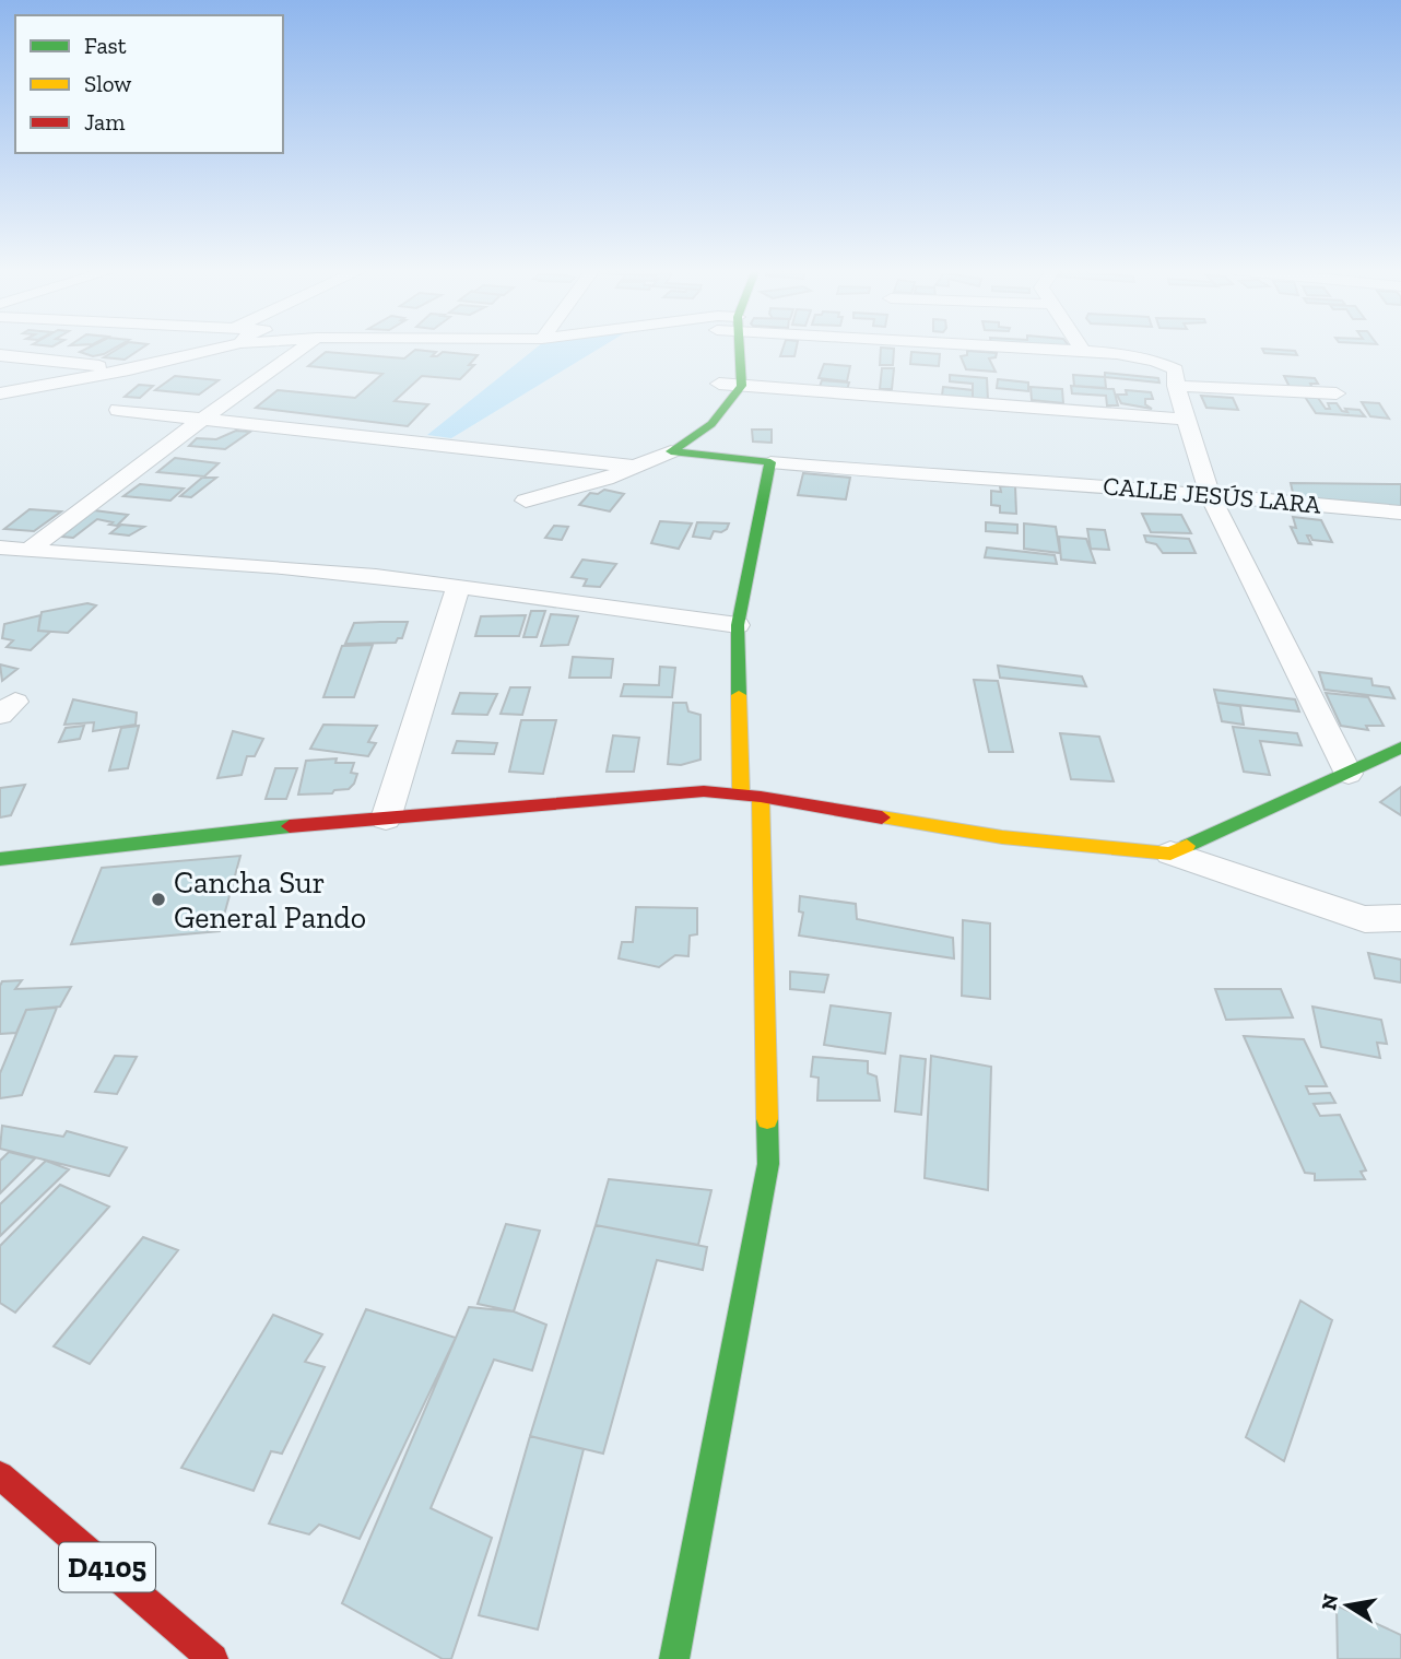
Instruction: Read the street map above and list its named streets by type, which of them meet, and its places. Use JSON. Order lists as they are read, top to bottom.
{
  "streets": {
    "street": ["CALLE JESÚS LARA", "D4105"]
  },
  "places": ["Cancha Sur General Pando"],
  "legend": ["Fast", "Slow", "Jam"],
  "north": "left"
}
